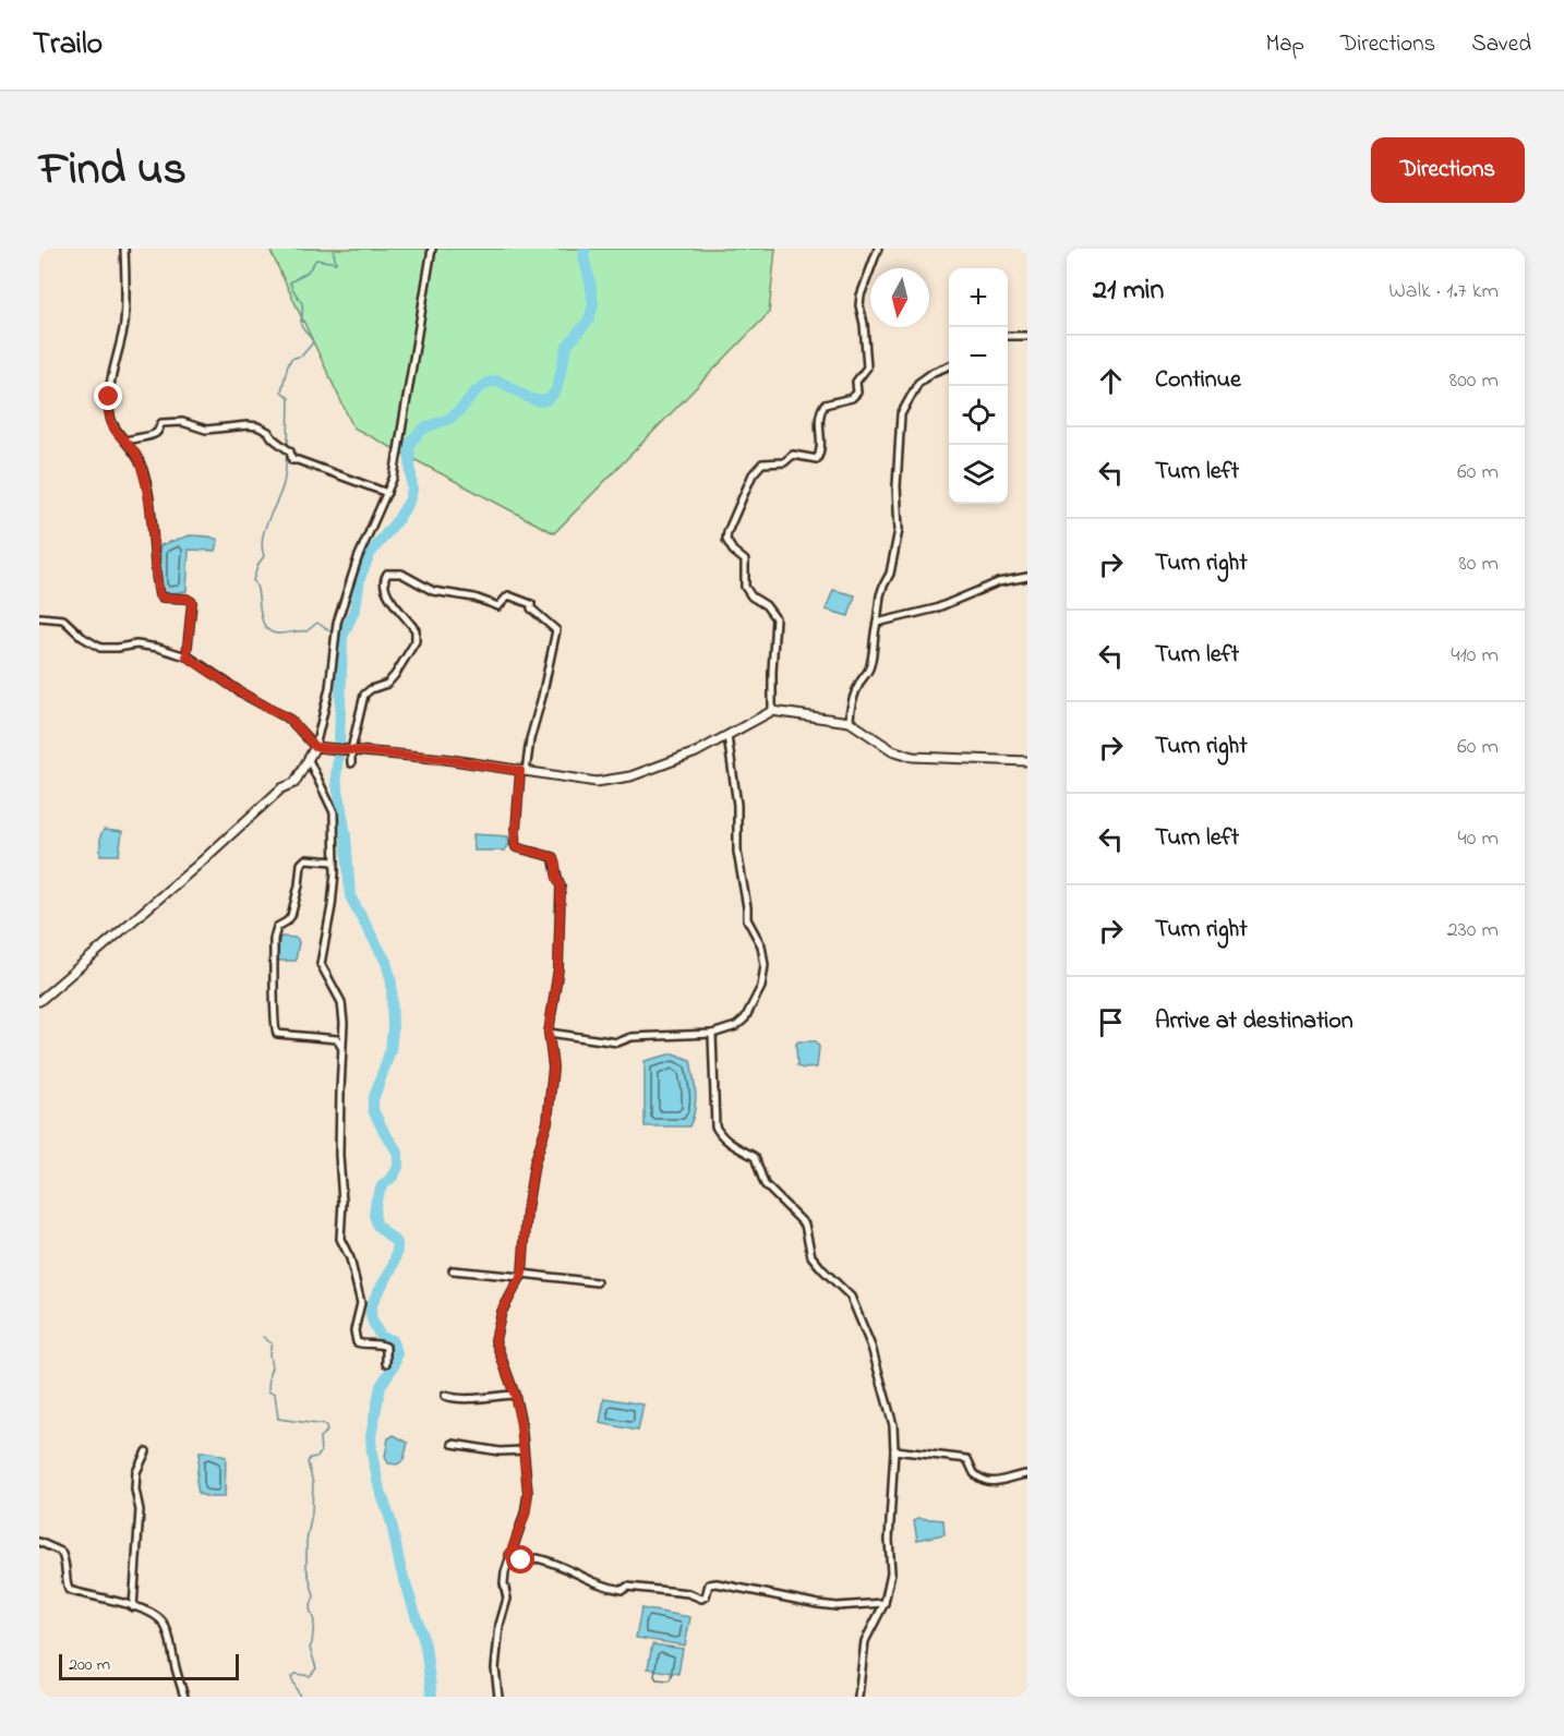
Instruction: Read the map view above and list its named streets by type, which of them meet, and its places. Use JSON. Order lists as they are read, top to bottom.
{
  "scale_bar": "200 m",
  "north": "bottom",
  "page": {
    "header": "Trailo",
    "nav": ["Map", "Directions", "Saved"],
    "title": "Find us",
    "buttons": "Directions",
    "heading": ["21 min", "Walk · 1.7 km"],
    "map_buttons": ["+", "−"],
    "list": [
      ["Continue", "800 m"],
      ["Turn left", "60 m"],
      ["Turn right", "80 m"],
      ["Turn left", "410 m"],
      ["Turn right", "60 m"],
      ["Turn left", "40 m"],
      ["Turn right", "230 m"],
      "Arrive at destination"
    ],
    "scale": "200 m"
  }
}
